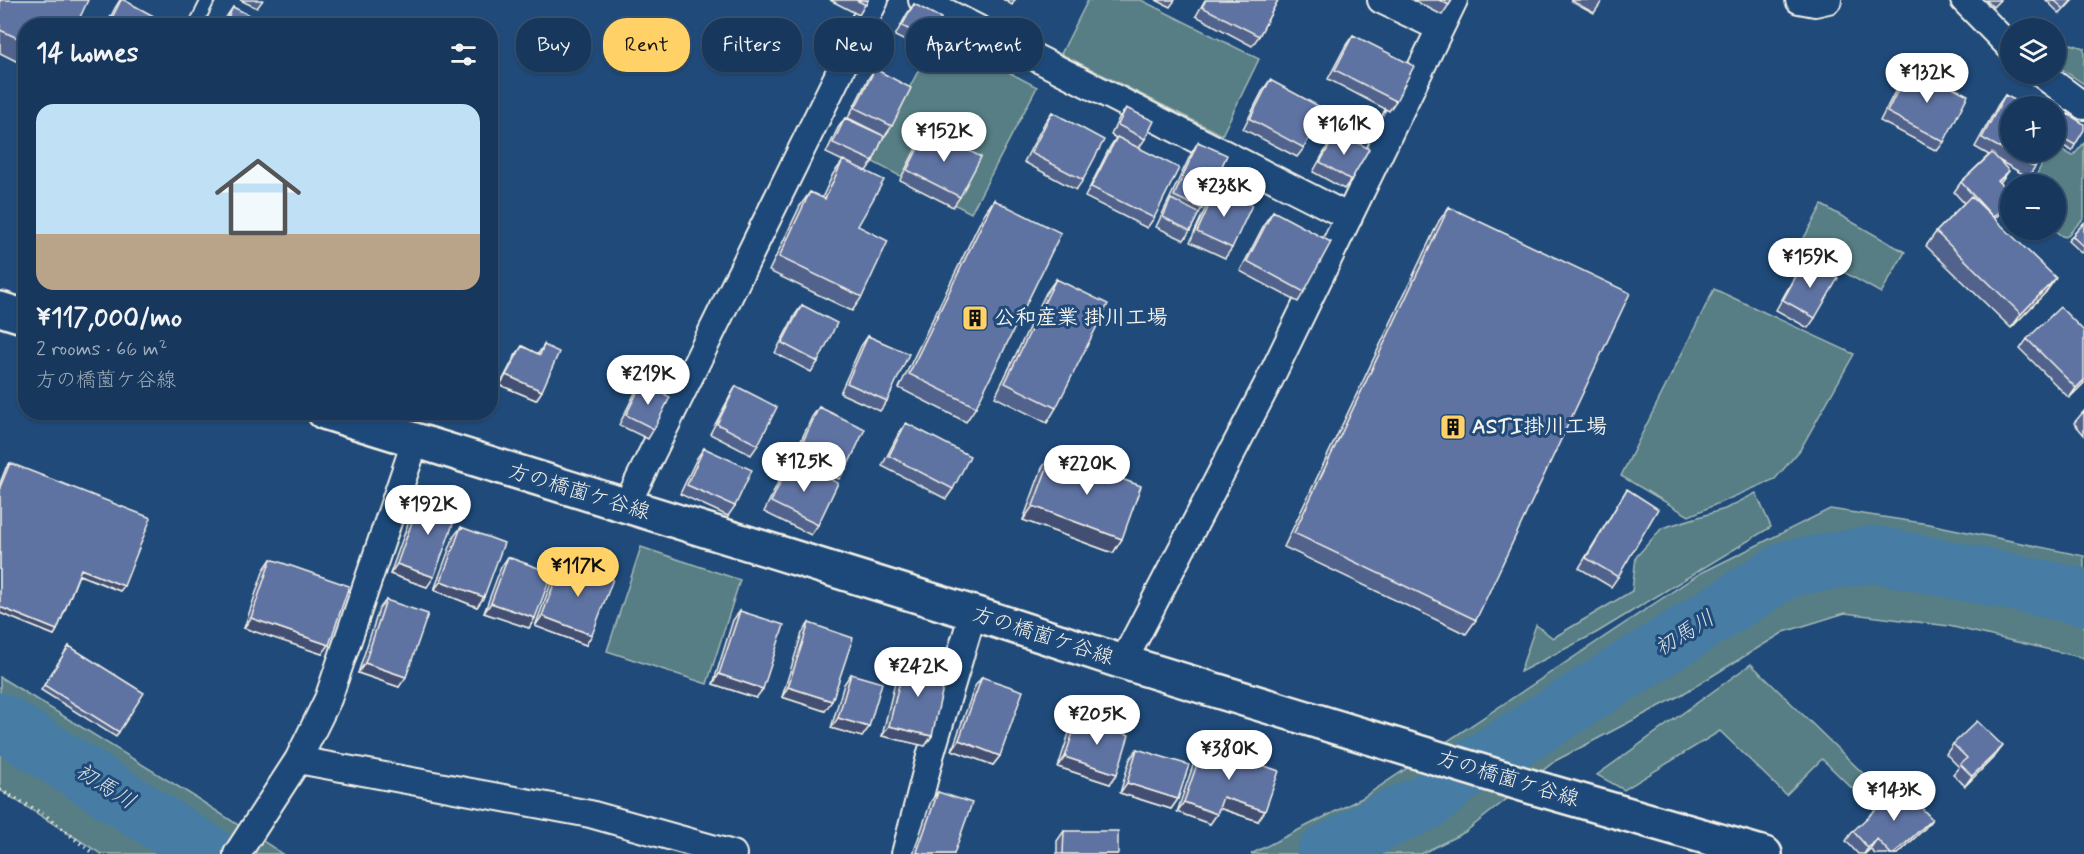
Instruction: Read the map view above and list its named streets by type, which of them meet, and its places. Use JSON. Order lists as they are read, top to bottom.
{
  "streets": {
    "main road": ["方の橋薗ケ谷線"]
  },
  "water": ["初馬川"],
  "places": {
    "building": ["公和産業 掛川工場", "ASTI掛川工場"]
  },
  "page": {
    "map_buttons": ["+", "−"],
    "chip": [
      "Buy",
      "Rent",
      "Filters",
      "New",
      "Apartment"
    ],
    "heading": "14 homes",
    "price": [
      "¥132K",
      "¥161K",
      "¥152K",
      "¥238K",
      "¥159K",
      "¥219K",
      "¥125K",
      "¥220K",
      "¥192K",
      "¥117K",
      "¥242K",
      "¥205K",
      "¥380K",
      "¥143K"
    ],
    "list": [
      {
        "name": "¥117,000/mo",
        "note": "2 rooms · 66 m² · 方の橋薗ケ谷線"
      }
    ]
  }
}
